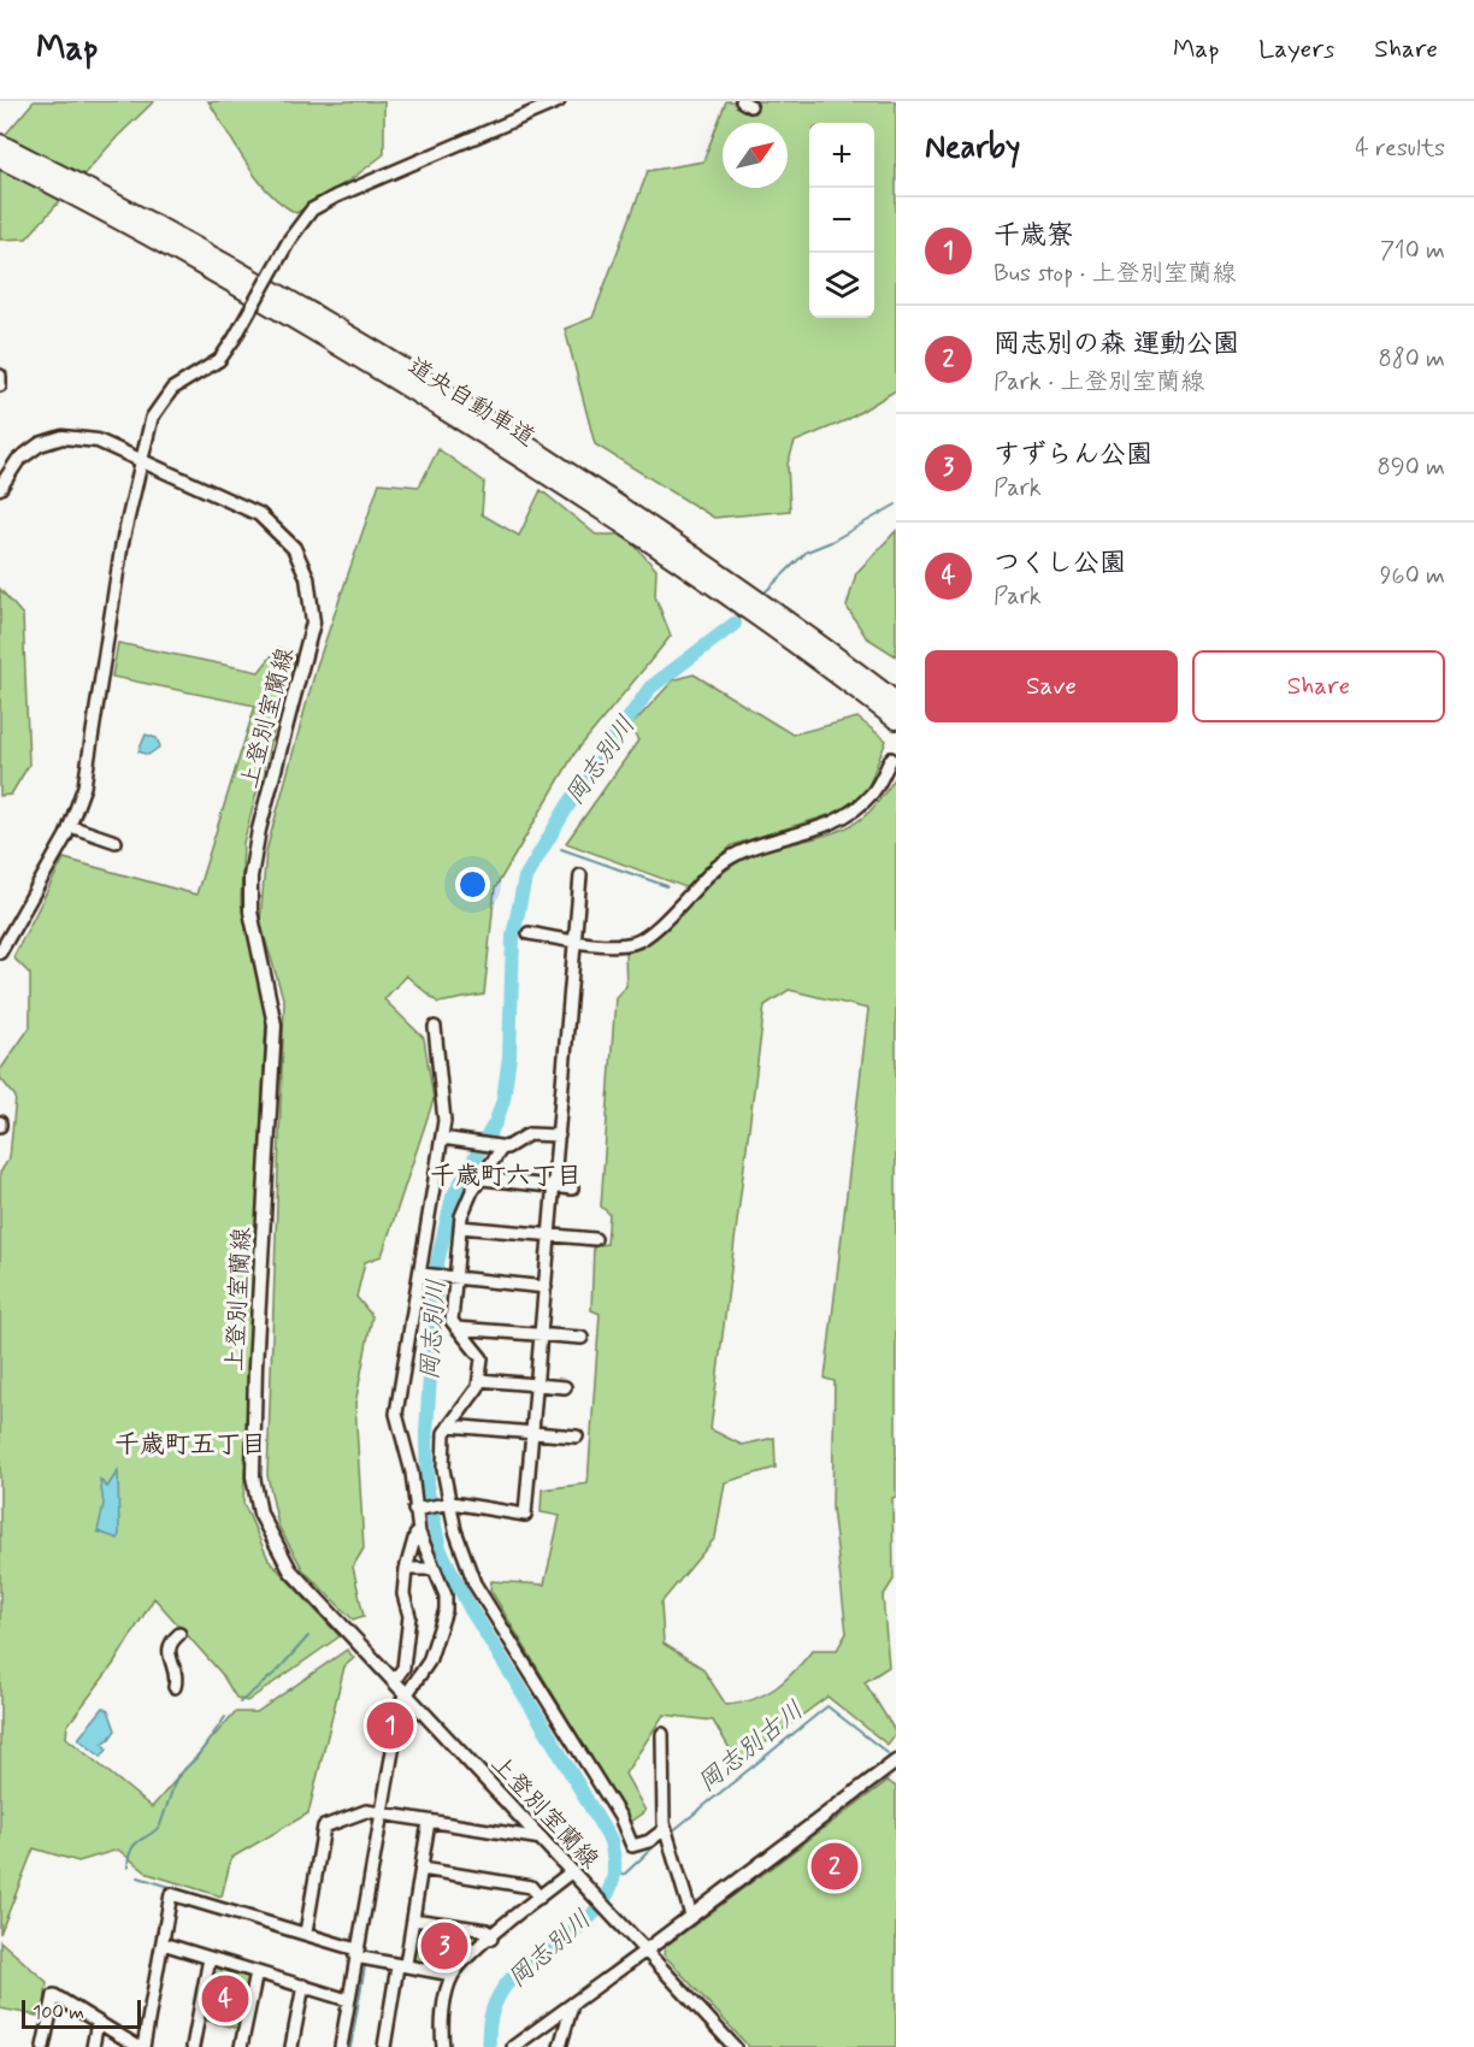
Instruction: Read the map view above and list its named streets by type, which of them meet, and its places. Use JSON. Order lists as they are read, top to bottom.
{
  "streets": {
    "highway": ["道央自動車道"],
    "main road": ["上登別室蘭線"]
  },
  "districts": ["千歳町六丁目", "千歳町五丁目"],
  "water": ["岡志別川", "岡志別古川"],
  "scale_bar": "100 m",
  "north": "top right",
  "page": {
    "header": "Map",
    "nav": ["Map", "Layers", "Share"],
    "heading": ["Nearby", "4 results"],
    "map_buttons": ["+", "−"],
    "list": [
      {
        "mark": "1",
        "name": "千歳寮",
        "note": "Bus stop · 上登別室蘭線",
        "value": "710 m"
      },
      {
        "mark": "2",
        "name": "岡志別の森 運動公園",
        "note": "Park · 上登別室蘭線",
        "value": "880 m"
      },
      {
        "mark": "3",
        "name": "すずらん公園",
        "note": "Park",
        "value": "890 m"
      },
      {
        "mark": "4",
        "name": "つくし公園",
        "note": "Park",
        "value": "960 m"
      }
    ],
    "buttons": ["Save", "Share"],
    "pins": [
      "1",
      "2",
      "3",
      "4"
    ],
    "scale": "100 m"
  }
}
